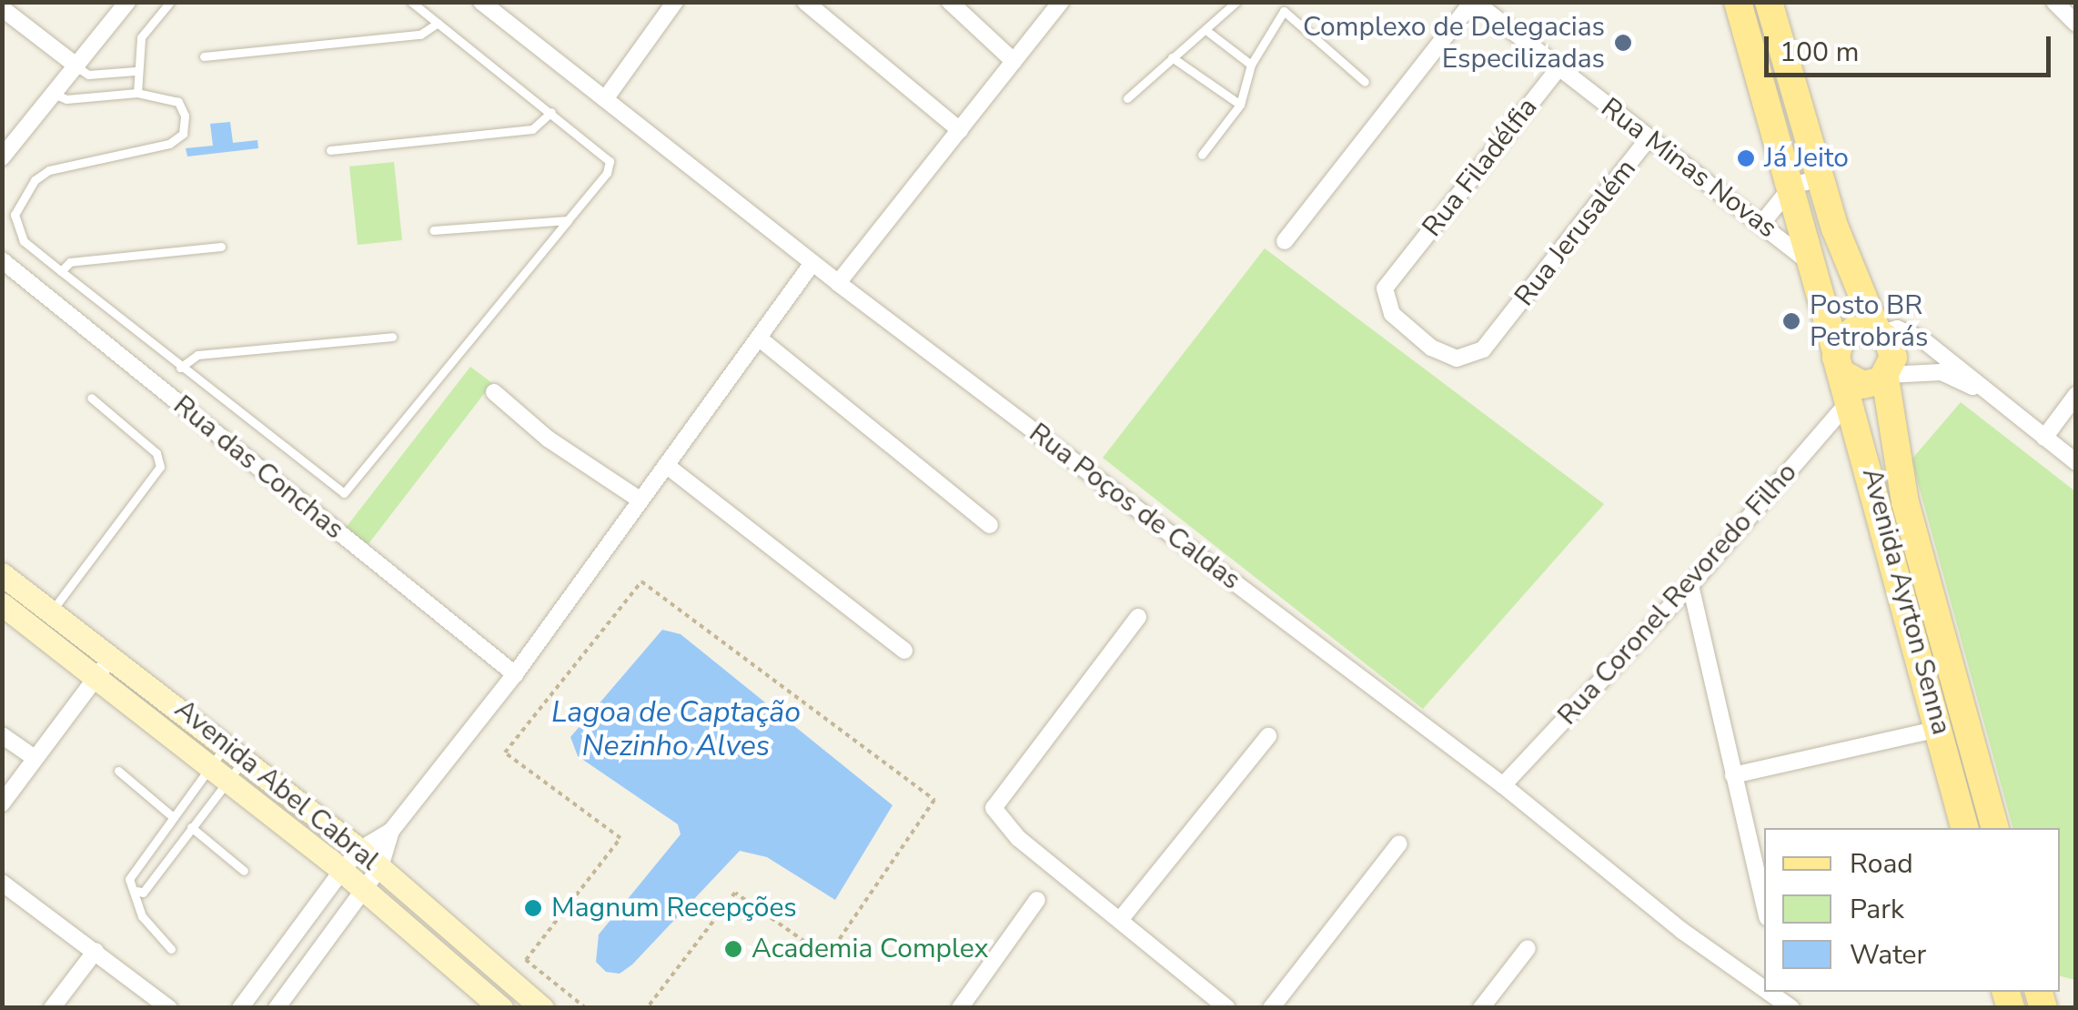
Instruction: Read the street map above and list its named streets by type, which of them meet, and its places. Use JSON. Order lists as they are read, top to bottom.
{
  "streets": {
    "main road": ["Avenida Ayrton Senna", "Avenida Abel Cabral"],
    "street": [
      "Rua Filadélfia",
      "Rua Minas Novas",
      "Rua Jerusalém",
      "Rua das Conchas",
      "Rua Poços de Caldas",
      "Rua Coronel Revoredo Filho"
    ]
  },
  "crossings": [
    ["Rua Filadélfia", "Rua Minas Novas"],
    ["Rua Filadélfia", "Rua Jerusalém"],
    ["Rua Minas Novas", "Rua Jerusalém"],
    ["Rua Minas Novas", "Avenida Ayrton Senna"],
    ["Rua Poços de Caldas", "Rua Coronel Revoredo Filho"],
    ["Rua Coronel Revoredo Filho", "Avenida Ayrton Senna"]
  ],
  "water": ["Lagoa de Captação Nezinho Alves"],
  "places": [
    "Complexo de Delegacias Especilizadas",
    "Já Jeito",
    "Posto BR Petrobrás",
    "Magnum Recepções",
    "Academia Complex"
  ],
  "legend": ["Road", "Park", "Water"],
  "scale_bar": "100 m"
}
